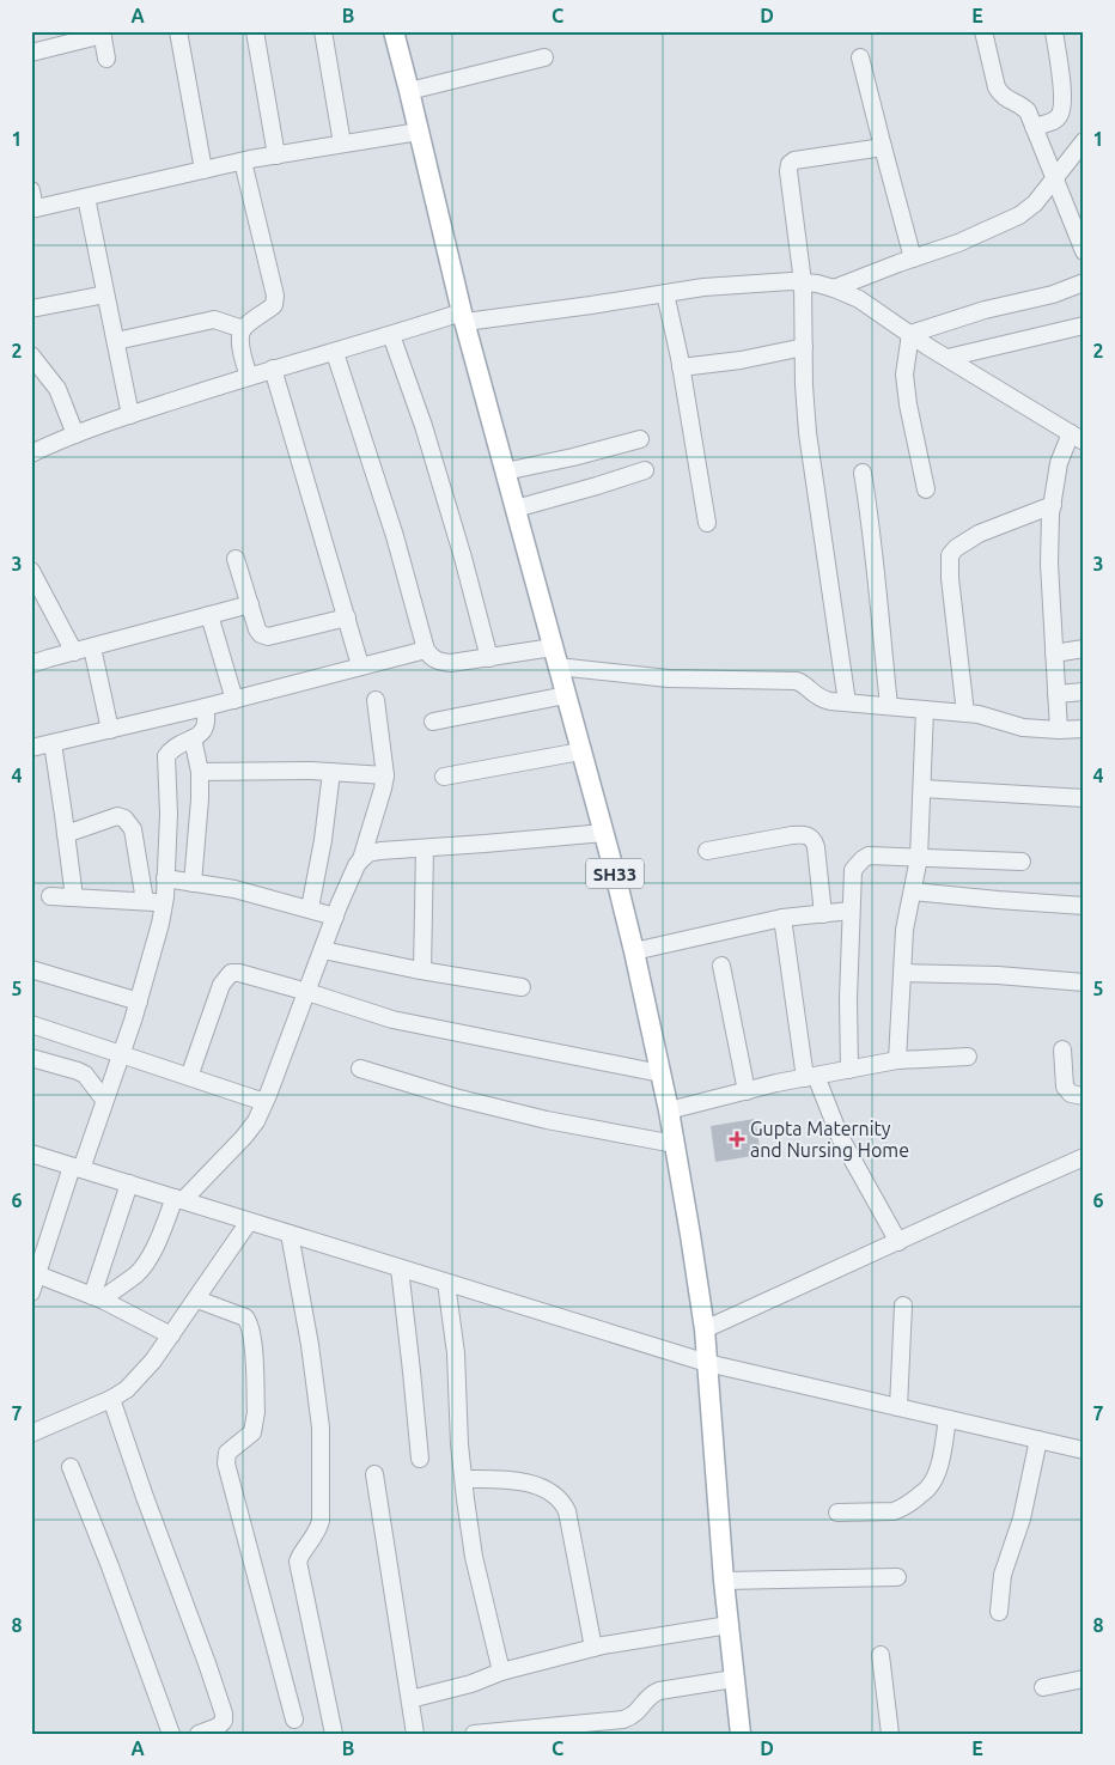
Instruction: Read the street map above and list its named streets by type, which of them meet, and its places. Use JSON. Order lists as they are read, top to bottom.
{
  "streets": {
    "main road": ["SH33"]
  },
  "places": {
    "health": ["Gupta Maternity and Nursing Home"]
  },
  "grid": {
    "columns": [
      "A",
      "B",
      "C",
      "D",
      "E"
    ],
    "rows": [
      "1",
      "2",
      "3",
      "4",
      "5",
      "6",
      "7",
      "8"
    ]
  }
}
